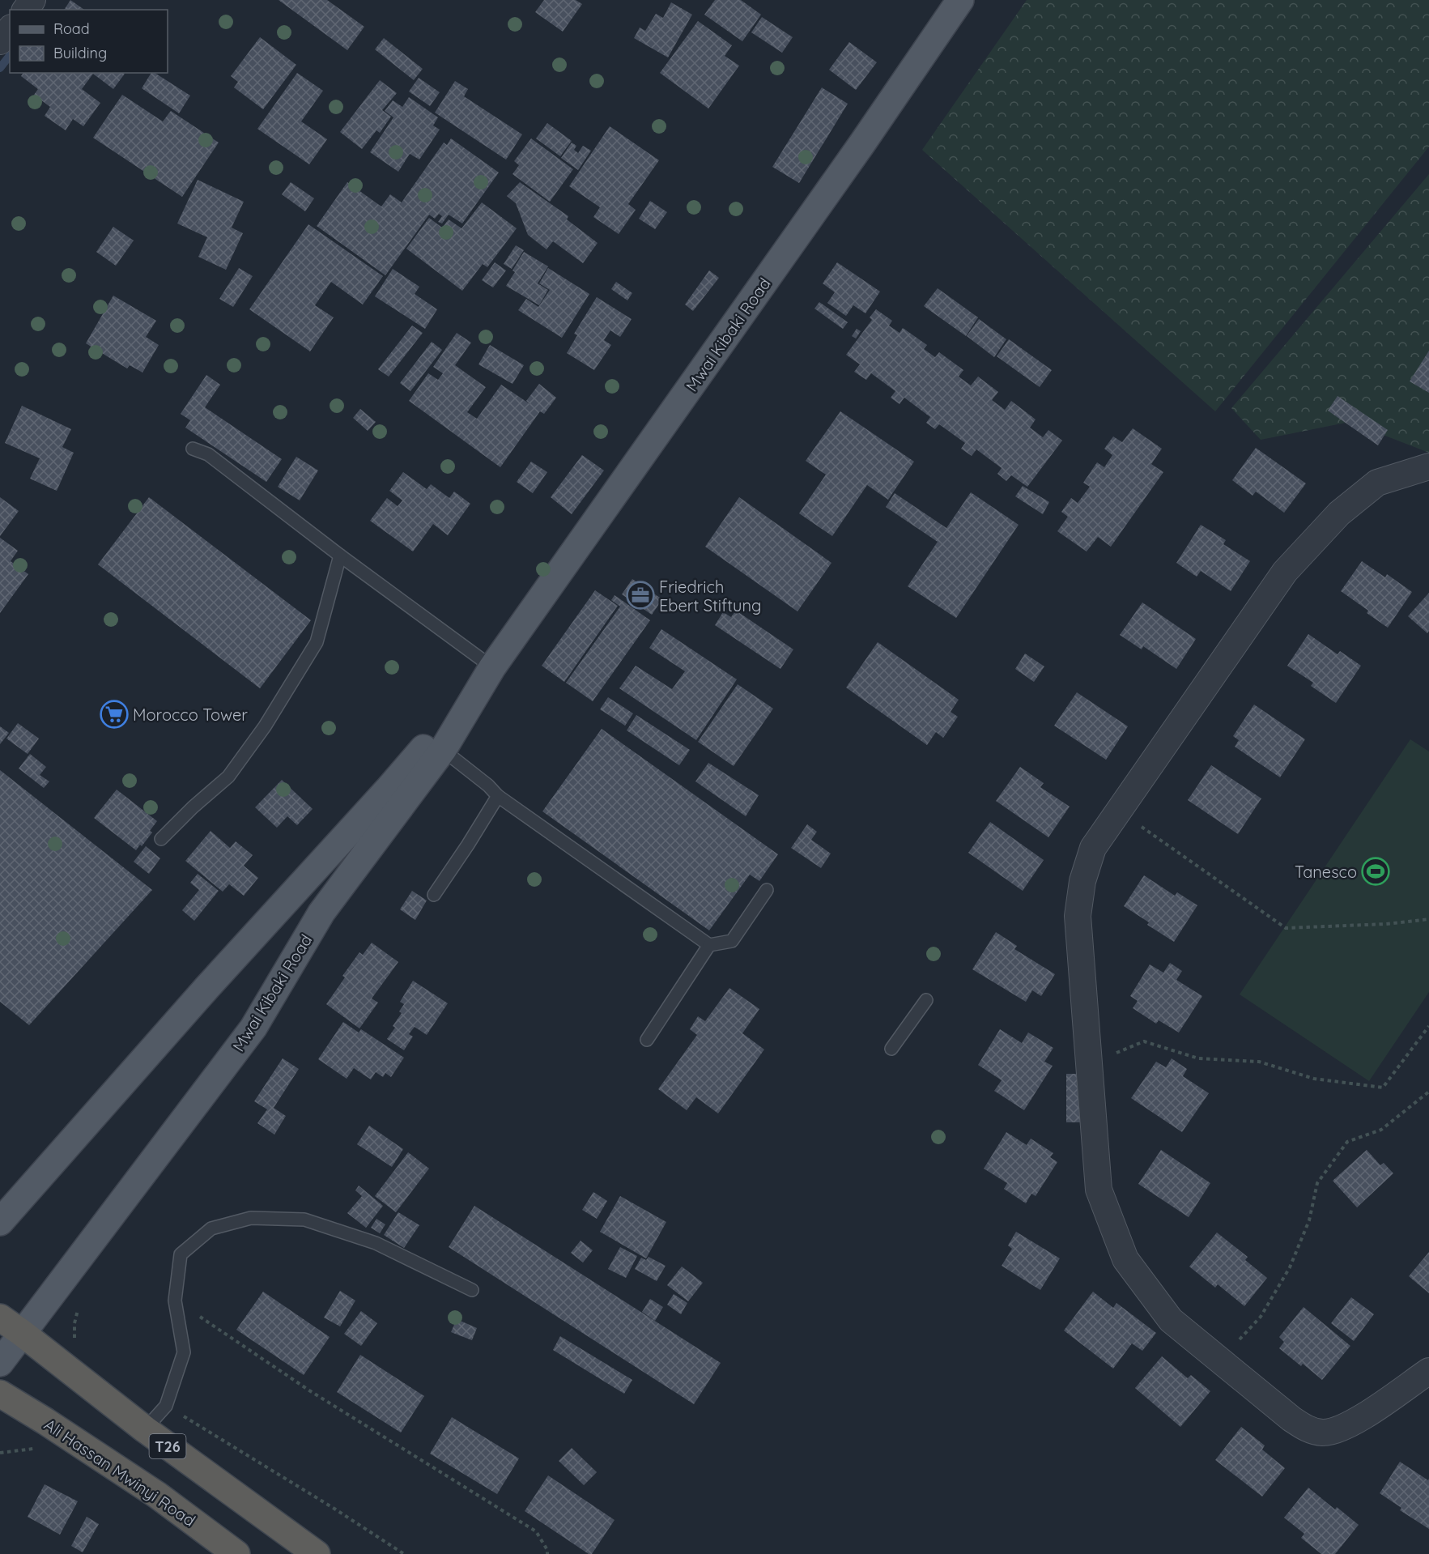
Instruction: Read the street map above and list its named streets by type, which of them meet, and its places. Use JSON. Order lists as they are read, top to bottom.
{
  "streets": {
    "highway": ["T26", "Ali Hassan Mwinyi Road"],
    "main road": ["Mwai Kibaki Road"]
  },
  "crossings": [
    ["Mwai Kibaki Road", "T26"]
  ],
  "places": {
    "office": ["Friedrich Ebert Stiftung"],
    "supermarket": ["Morocco Tower"],
    "sports": ["Tanesco"]
  },
  "legend": ["Road", "Building"]
}
